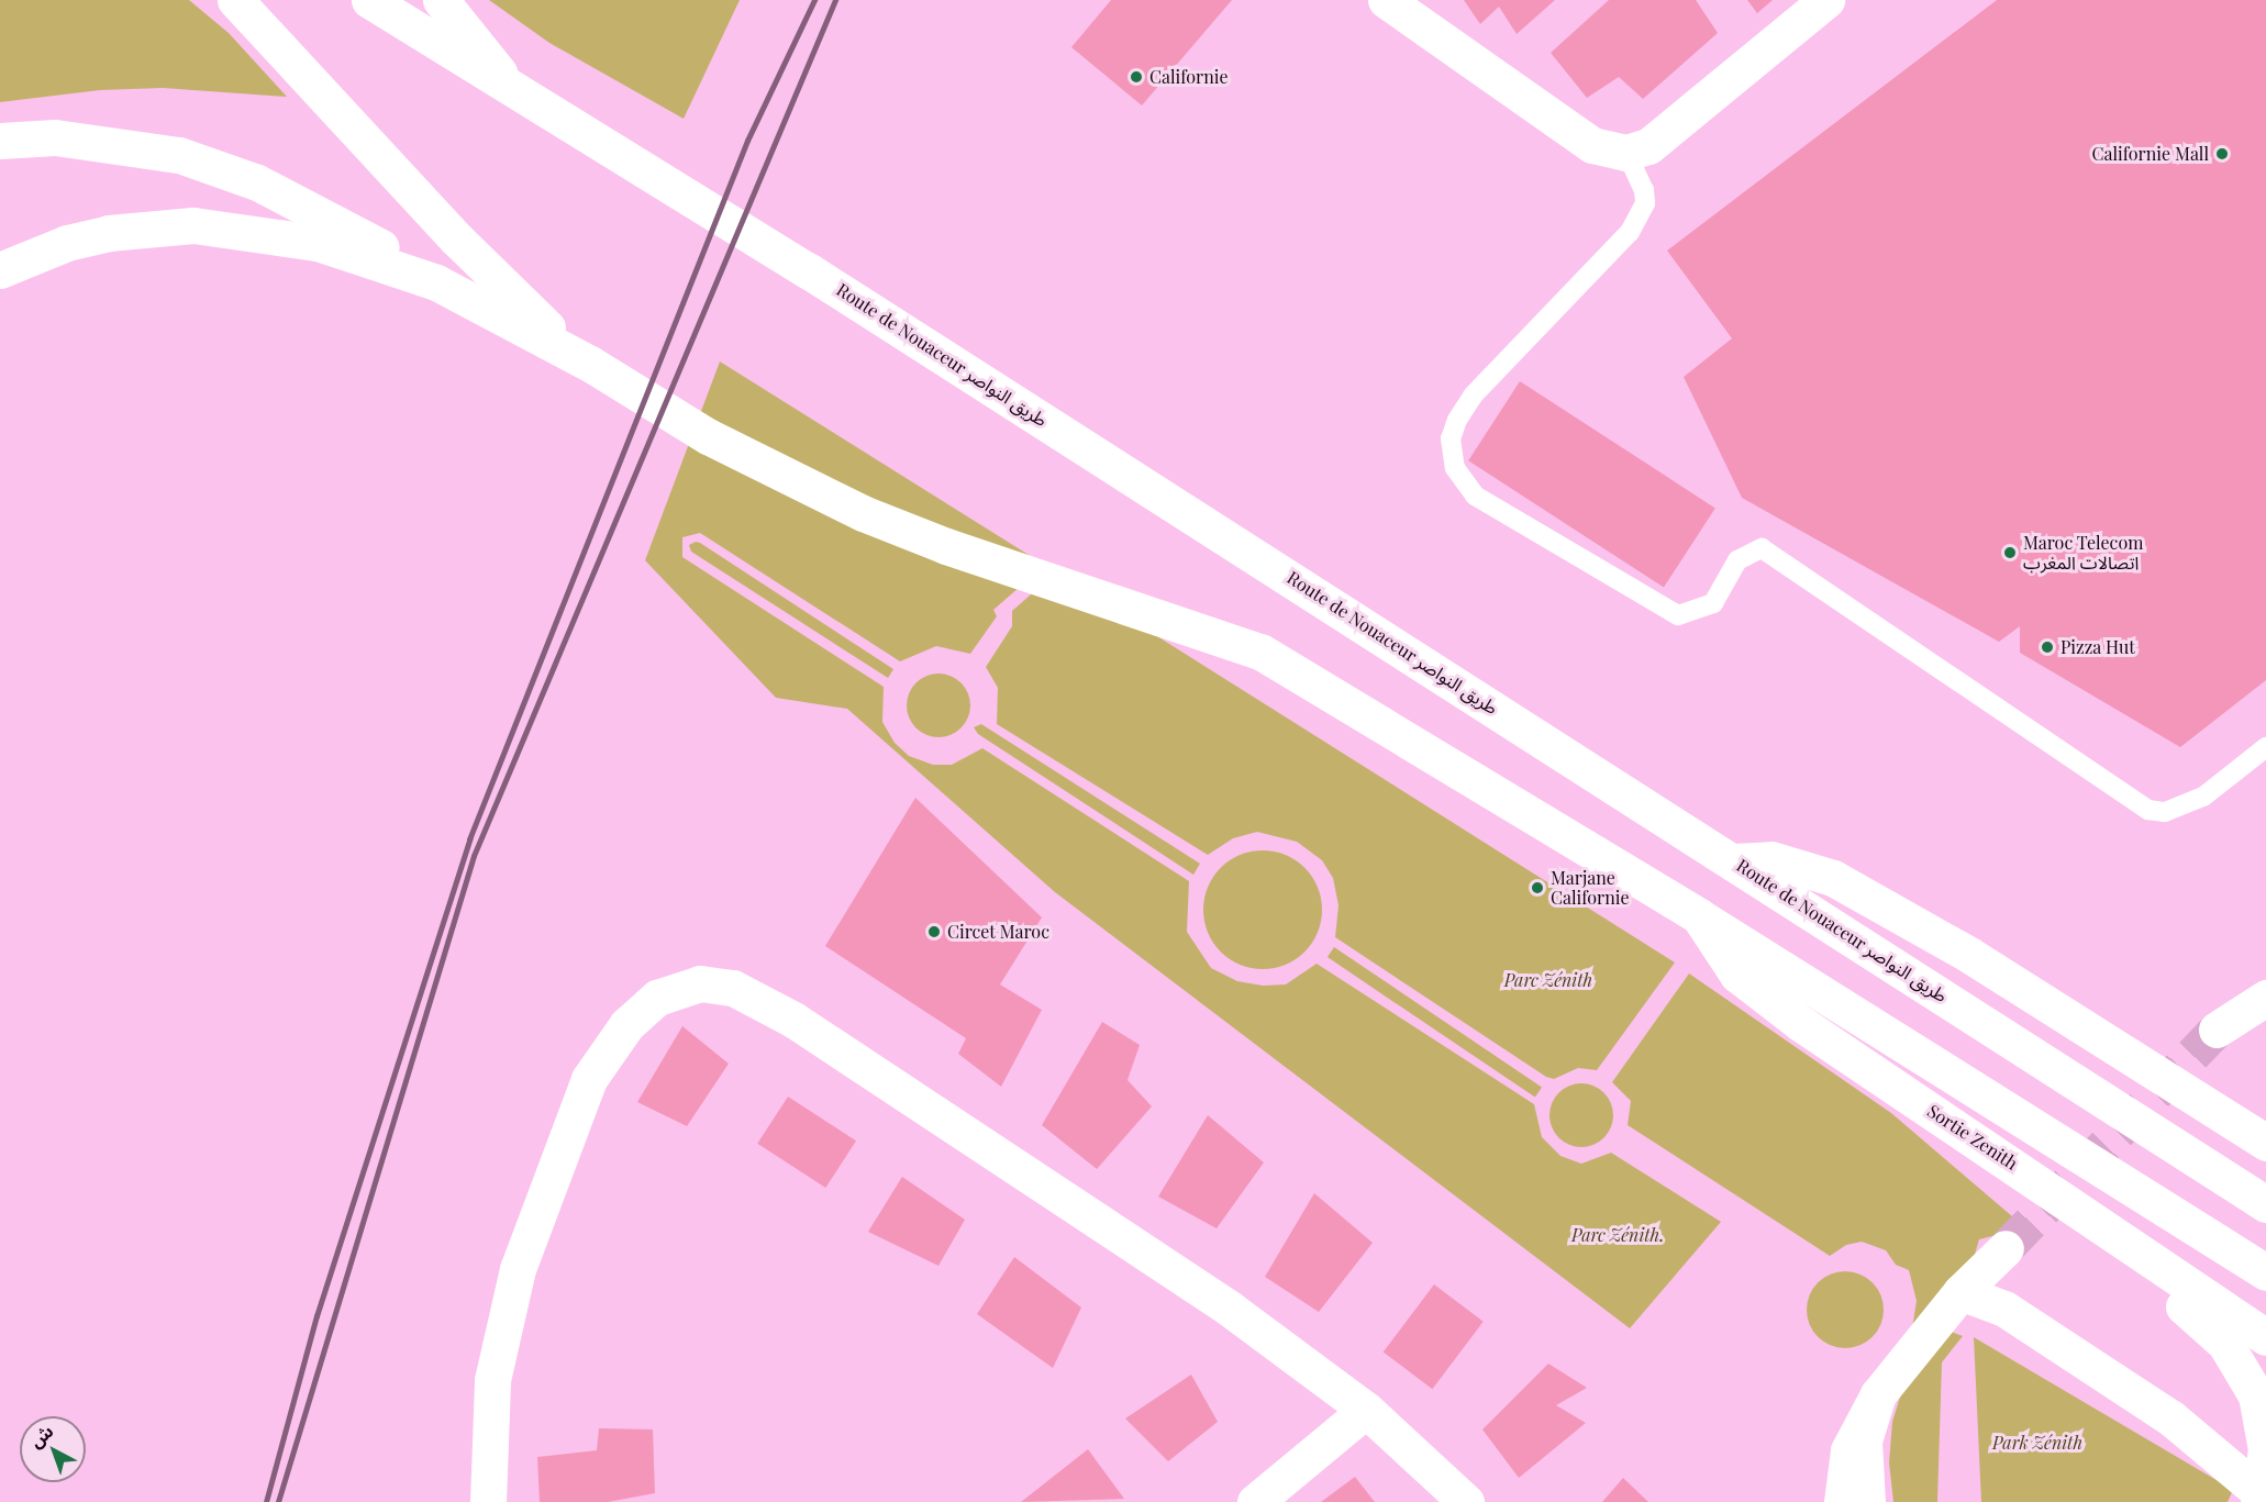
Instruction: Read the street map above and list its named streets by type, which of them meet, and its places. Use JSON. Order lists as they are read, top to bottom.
{
  "streets": {
    "main road": ["Route de Nouaceur طريق النواصر", "Sortie Zenith"]
  },
  "parks": ["Parc Zénith", "Parc Zénith.", "Park Zénith"],
  "places": [
    "Californie",
    "Californie Mall",
    "Maroc Telecom اتصالات المغرب",
    "Pizza Hut",
    "Marjane Californie",
    "Circet Maroc"
  ],
  "north": "top left"
}
